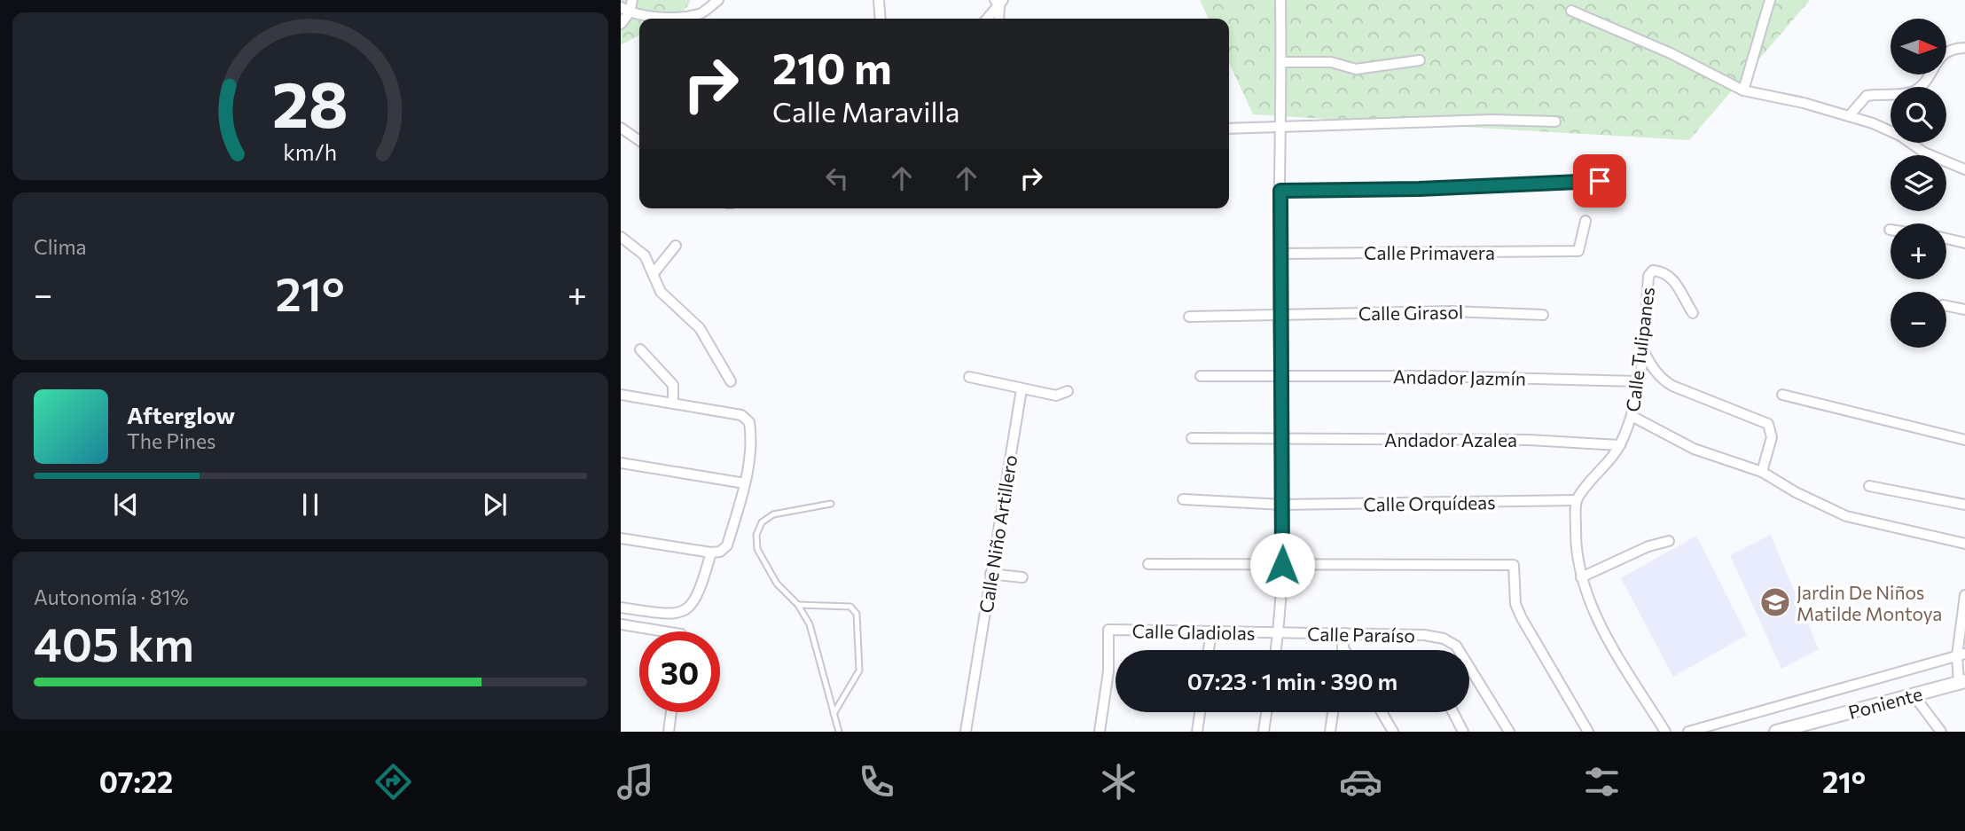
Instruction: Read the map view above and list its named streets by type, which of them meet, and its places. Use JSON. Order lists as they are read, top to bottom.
{
  "streets": {
    "street": [
      "Calle Primavera",
      "Calle Girasol",
      "Calle Tulipanes",
      "Andador Jazmín",
      "Andador Azalea",
      "Calle Orquídeas",
      "Calle Niño Artillero",
      "Calle Gladiolas",
      "Calle Paraíso",
      "Poniente"
    ]
  },
  "crossings": [
    ["Calle Tulipanes", "Andador Jazmín"],
    ["Calle Tulipanes", "Andador Azalea"],
    ["Calle Tulipanes", "Calle Orquídeas"],
    ["Calle Gladiolas", "Calle Paraíso"]
  ],
  "places": {
    "school or university": ["Jardin De Niños Matilde Montoya"]
  },
  "north": "right",
  "page": {
    "map_buttons": ["+", "−"],
    "turn": ["210 m", "Calle Maravilla"],
    "tile": [
      "Clima",
      ["Autonomía · 81%", "405 km"]
    ],
    "heat": ["−", "21°", "+"],
    "song": ["Afterglow", "The Pines"],
    "limit": "30",
    "trip": "07:23 · 1 min · 390 m",
    "tabs": ["07:22", "21°"],
    "gauge": ["28", "km/h"]
  }
}
